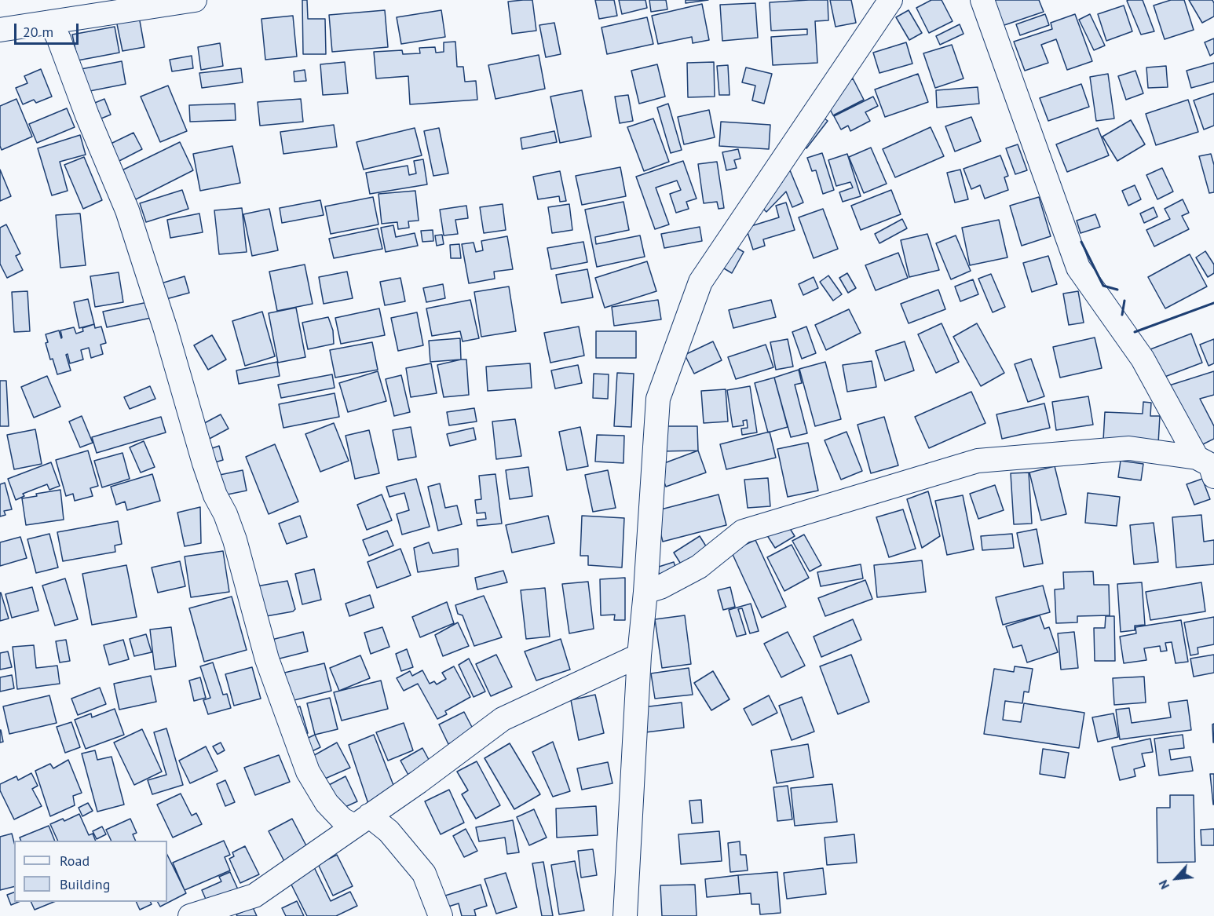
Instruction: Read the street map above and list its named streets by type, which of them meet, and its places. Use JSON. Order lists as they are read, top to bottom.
{
  "legend": ["Road", "Building"],
  "scale_bar": "20 m",
  "north": "bottom left"
}
